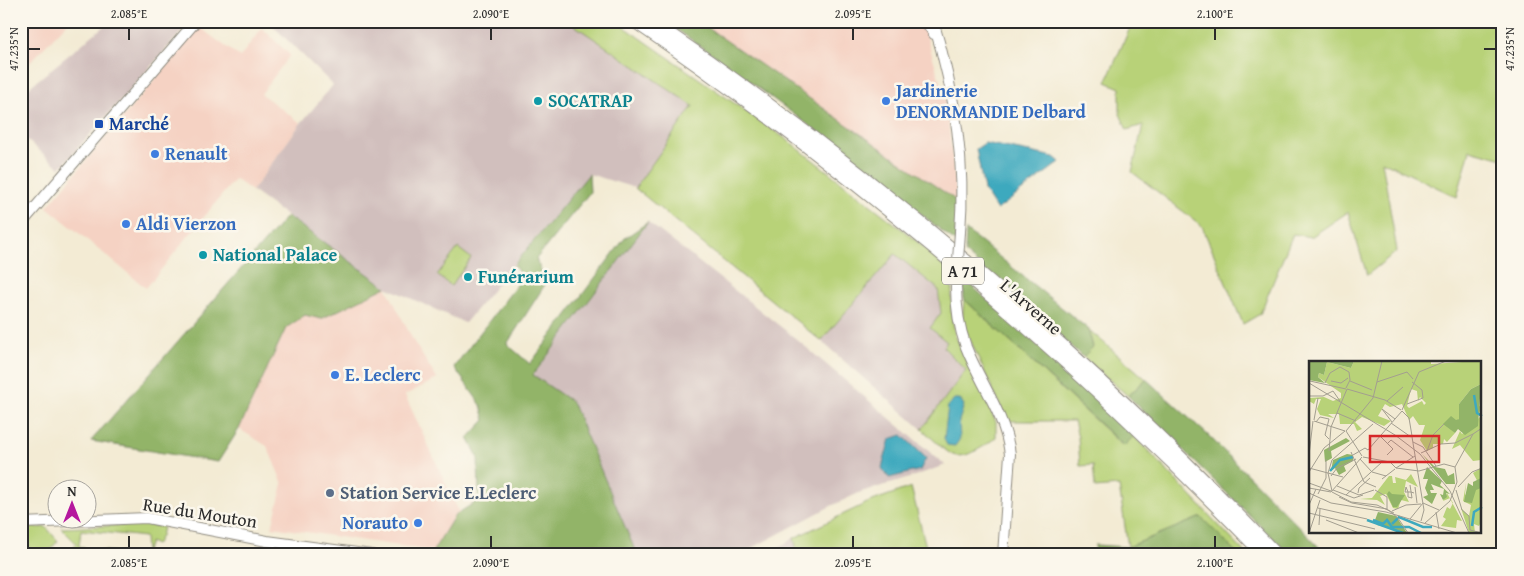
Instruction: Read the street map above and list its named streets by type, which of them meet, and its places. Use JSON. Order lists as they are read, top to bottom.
{
  "streets": {
    "highway": ["A 71", "L'Arverne"],
    "street": ["Rue du Mouton"]
  },
  "places": {
    "other": [
      "SOCATRAP",
      "Jardinerie DENORMANDIE Delbard",
      "Renault",
      "Aldi Vierzon",
      "National Palace",
      "Funérarium",
      "E. Leclerc",
      "Station Service E.Leclerc",
      "Norauto"
    ],
    "transit": ["Marché"]
  },
  "north": "top",
  "coordinates": [
    "2.085°E",
    "2.090°E",
    "2.095°E",
    "2.100°E",
    "47.235°N"
  ]
}
